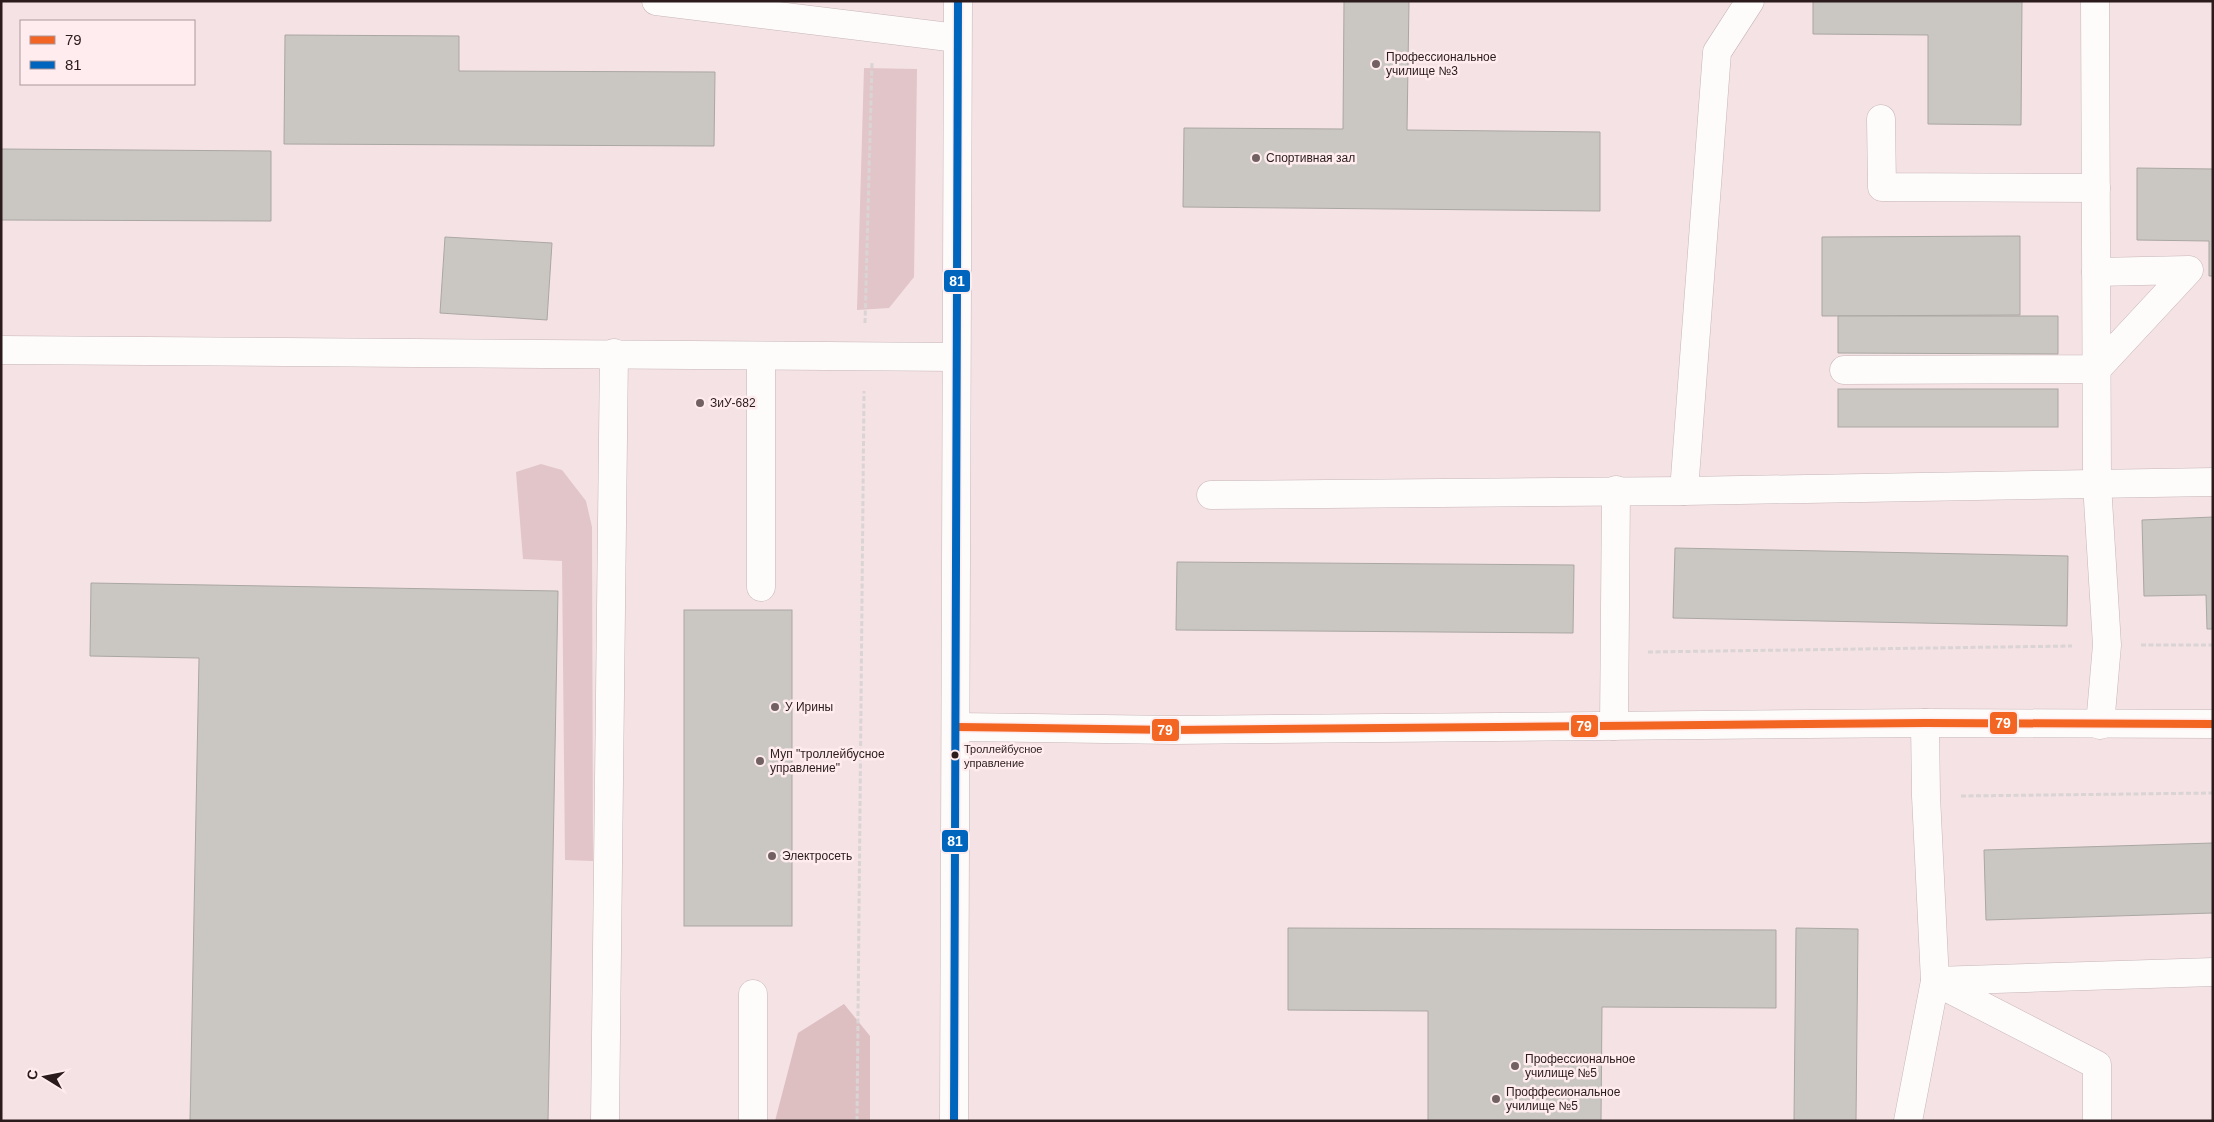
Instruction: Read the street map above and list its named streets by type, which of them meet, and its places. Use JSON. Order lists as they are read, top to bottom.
{
  "places": [
    "Профессиональное училище №3",
    "Спортивная зал",
    "ЗиУ-682",
    "У Ирины",
    "Троллейбусное управление",
    "Муп \"троллейбусное управление\"",
    "Электросеть",
    "Профессиональное училище №5",
    "Проффесиональное училище №5"
  ],
  "lines": ["transit line 81", "transit line 79"],
  "legend": ["79", "81"],
  "north": "left"
}
